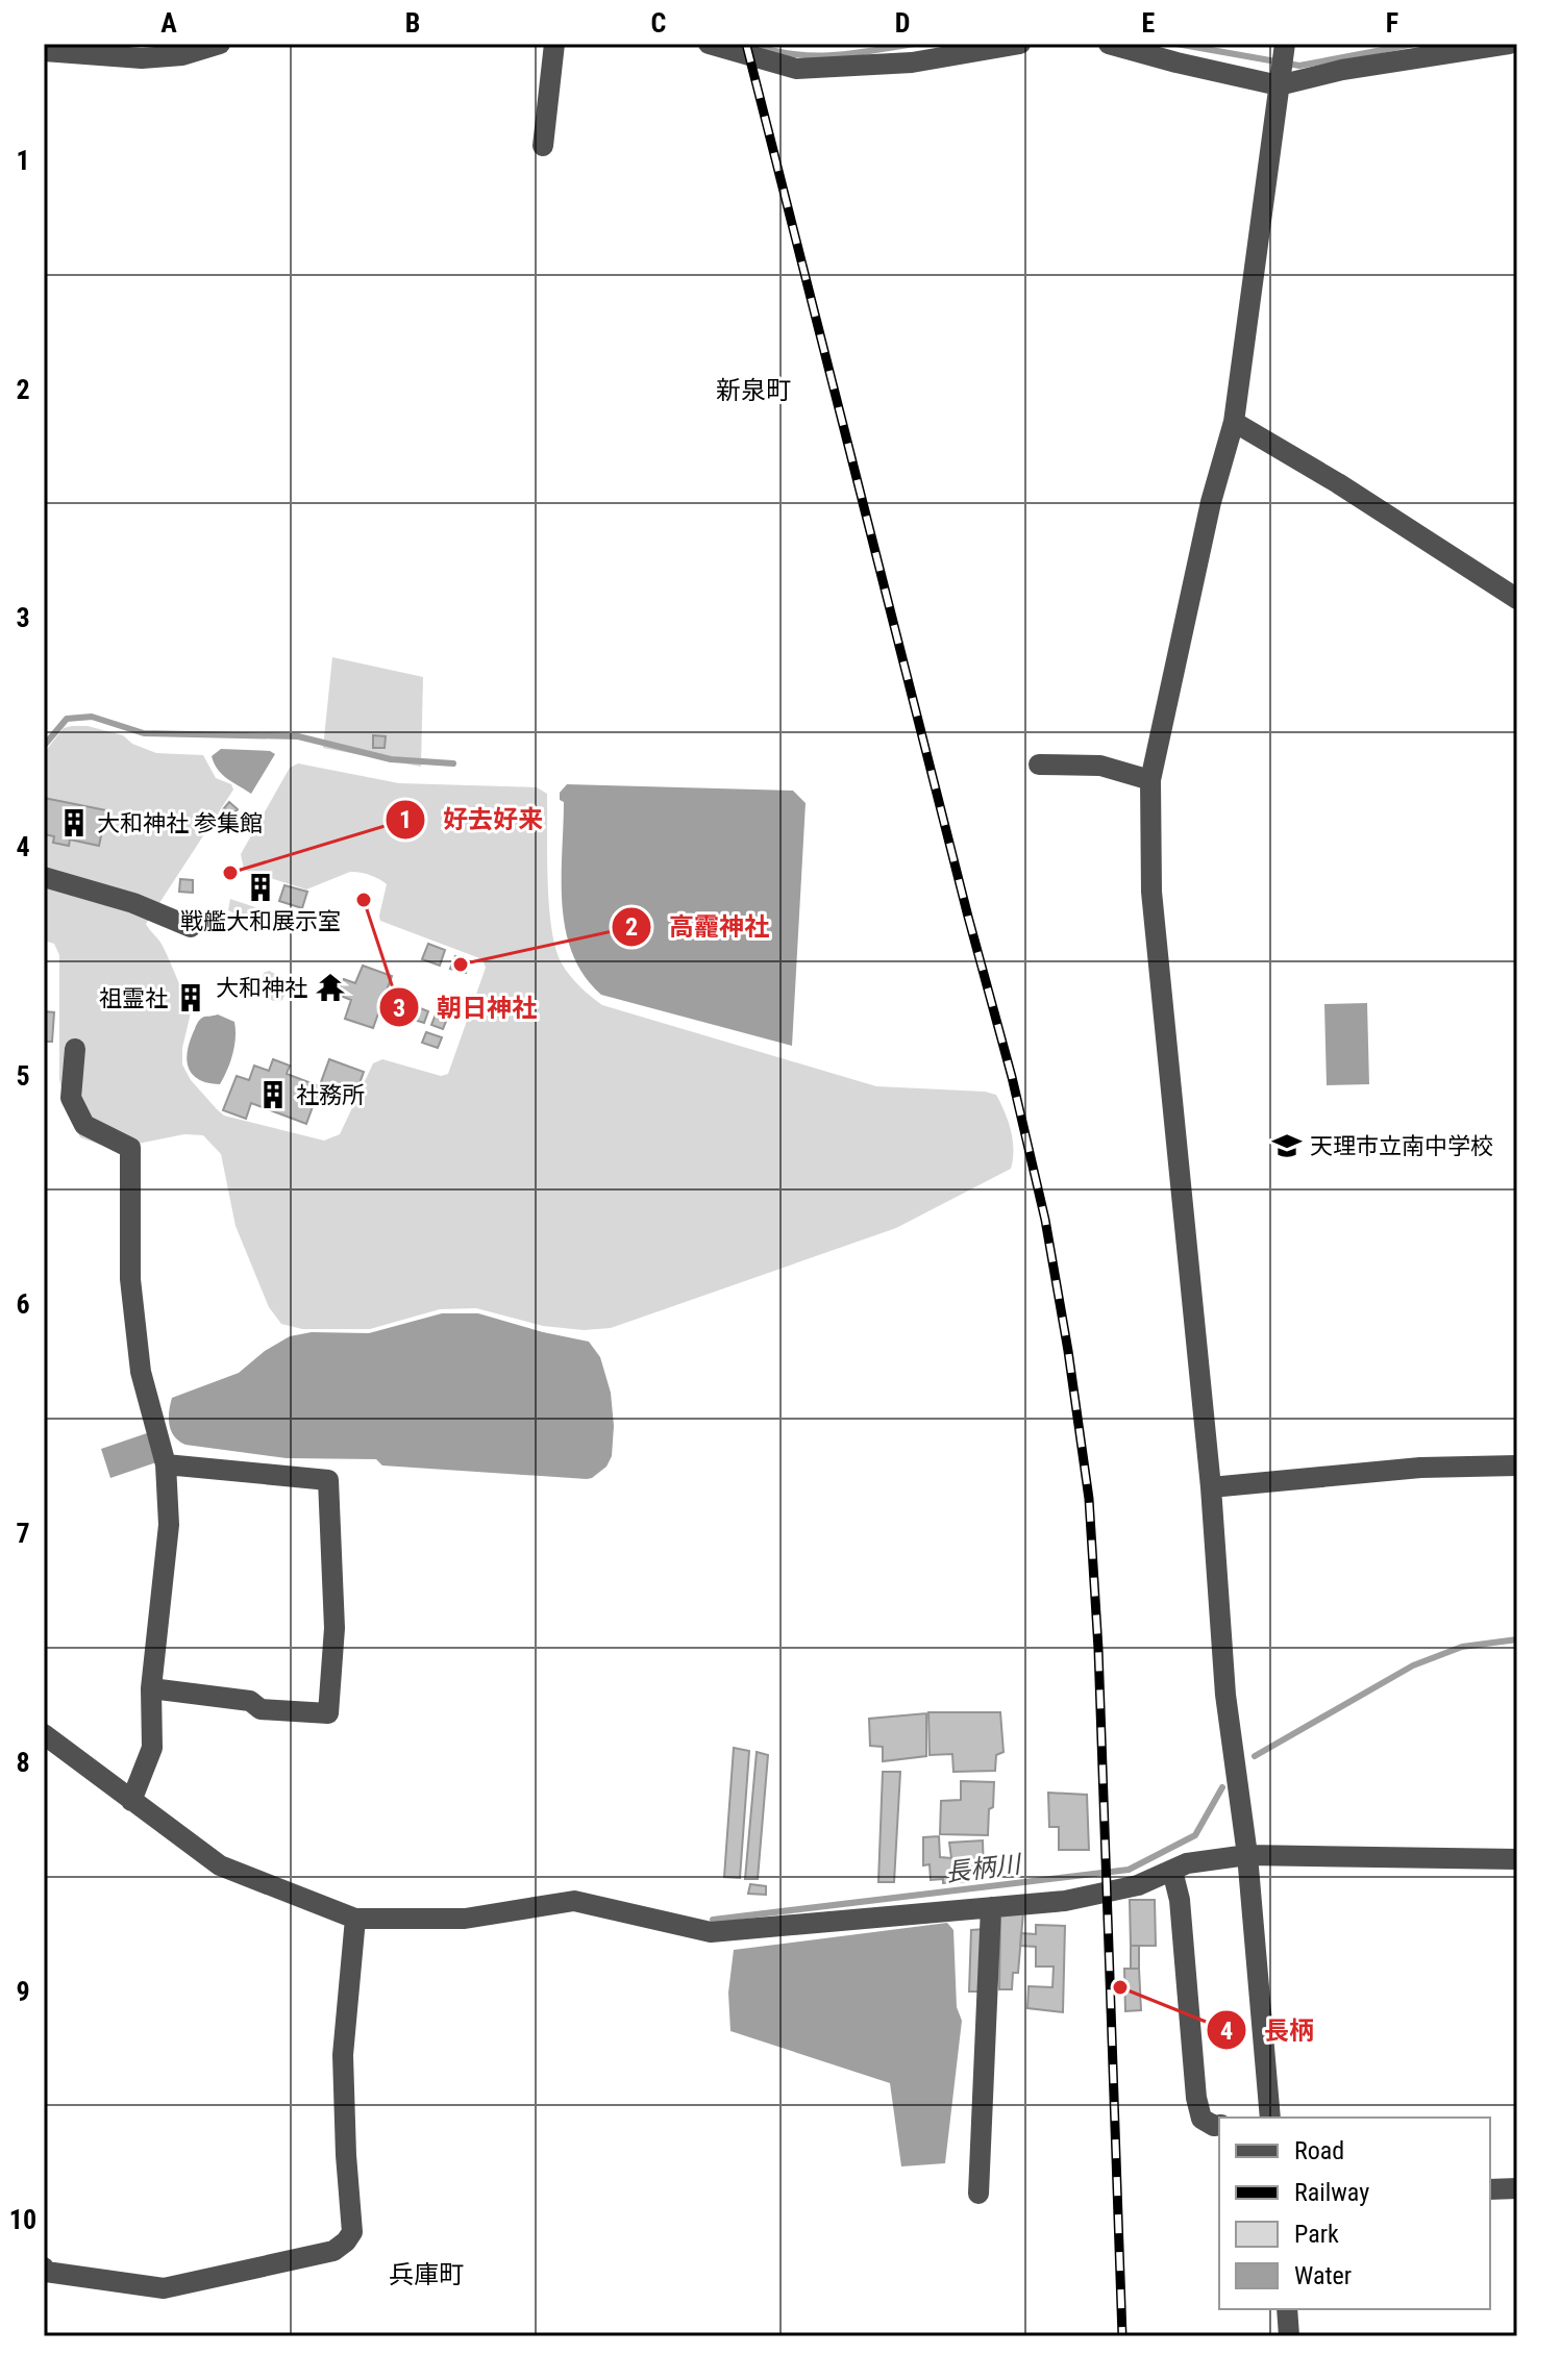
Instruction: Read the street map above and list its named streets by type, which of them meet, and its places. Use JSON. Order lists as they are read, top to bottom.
{
  "districts": ["新泉町", "兵庫町"],
  "water": ["長柄川"],
  "places": {
    "building": [
      "大和神社 参集館",
      "戦艦大和展示室",
      "祖霊社",
      "社務所"
    ],
    "other": [
      "好去好来",
      "朝日神社",
      "高龗神社",
      "長柄"
    ],
    "temple": ["大和神社"],
    "school or university": ["天理市立南中学校"]
  },
  "legend": [
    "Road",
    "Railway",
    "Park",
    "Water"
  ],
  "grid": {
    "columns": [
      "A",
      "B",
      "C",
      "D",
      "E",
      "F"
    ],
    "rows": [
      "1",
      "2",
      "3",
      "4",
      "5",
      "6",
      "7",
      "8",
      "9",
      "10"
    ]
  }
}
